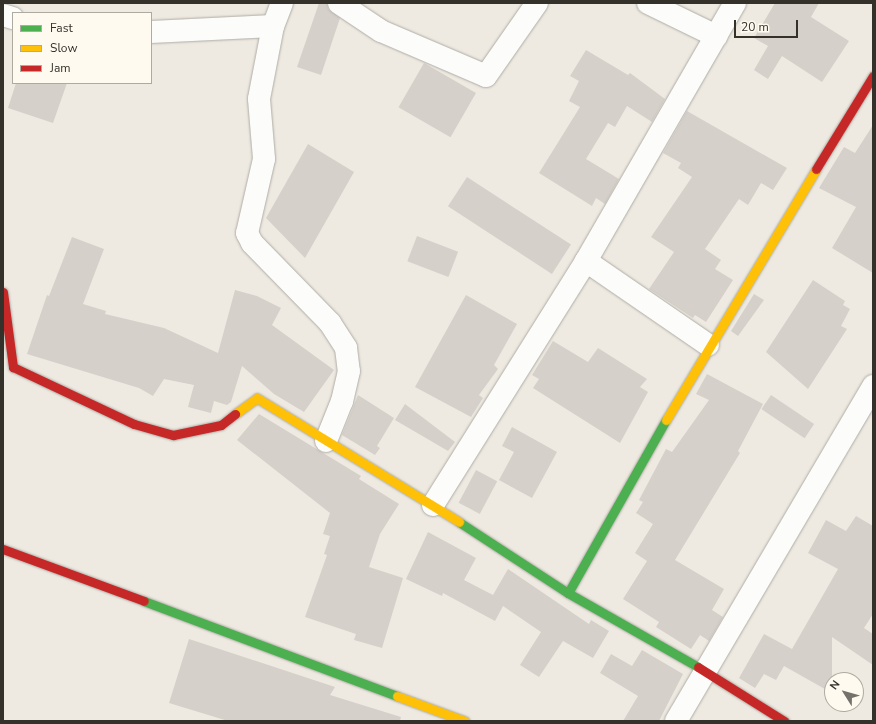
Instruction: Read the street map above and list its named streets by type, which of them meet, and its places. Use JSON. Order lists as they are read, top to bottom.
{
  "legend": ["Fast", "Slow", "Jam"],
  "scale_bar": "20 m",
  "north": "top left"
}
